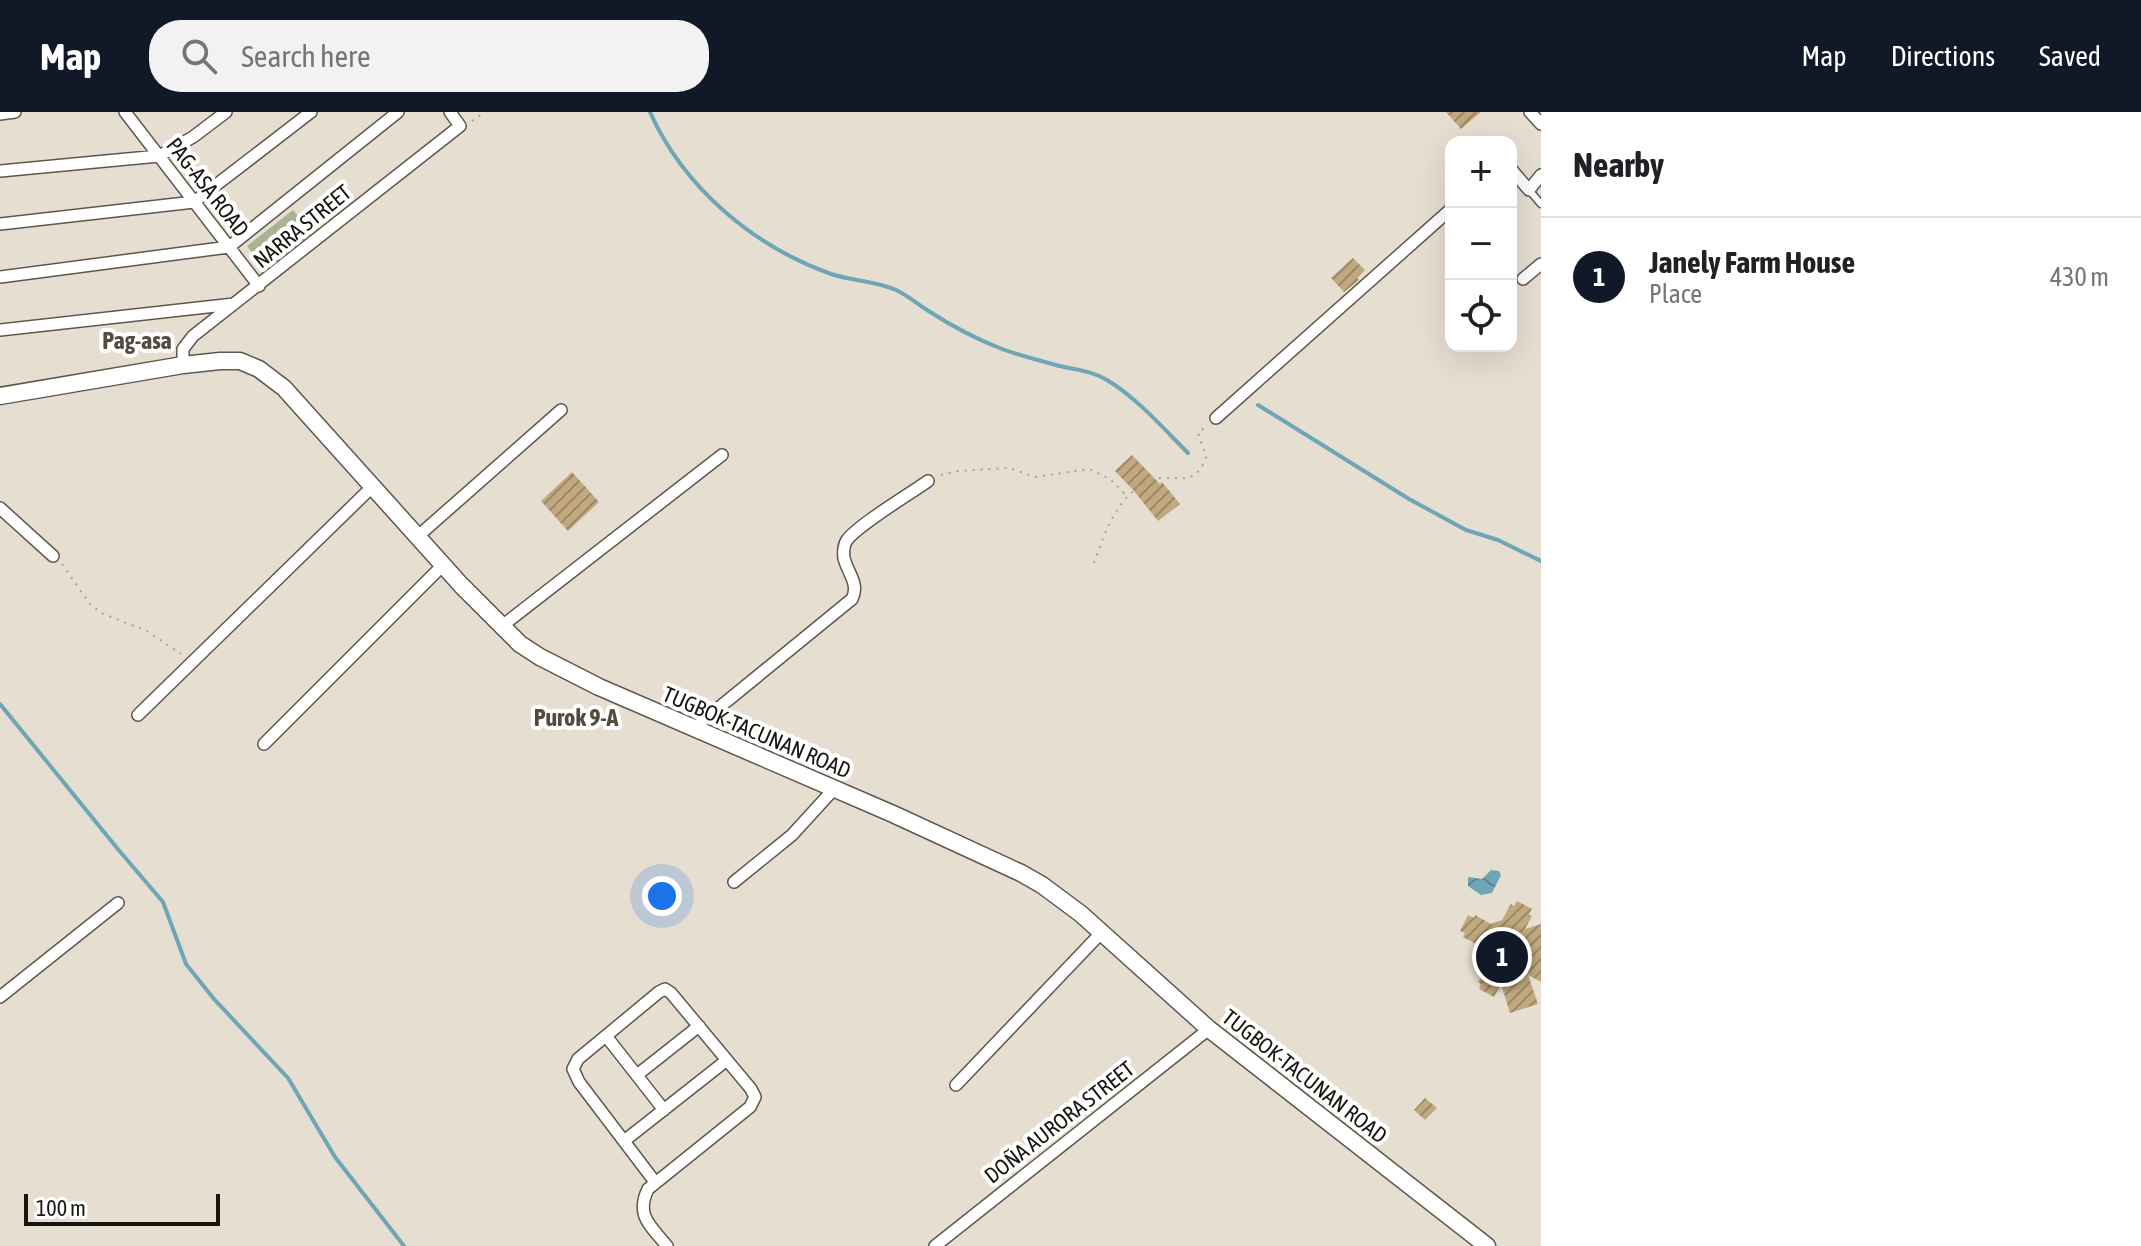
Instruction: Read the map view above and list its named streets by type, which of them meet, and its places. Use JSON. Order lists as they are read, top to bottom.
{
  "streets": {
    "street": [
      "PAG-ASA ROAD",
      "NARRA STREET",
      "TUGBOK-TACUNAN ROAD",
      "DOÑA AURORA STREET"
    ]
  },
  "crossings": [
    ["PAG-ASA ROAD", "NARRA STREET"],
    ["NARRA STREET", "TUGBOK-TACUNAN ROAD"],
    ["TUGBOK-TACUNAN ROAD", "DOÑA AURORA STREET"]
  ],
  "districts": ["Pag-asa", "Purok 9-A"],
  "scale_bar": "100 m",
  "page": {
    "header": "Map",
    "search": "Search here",
    "nav": ["Map", "Directions", "Saved"],
    "heading": "Nearby",
    "map_buttons": ["+", "−"],
    "list": [
      {
        "mark": "1",
        "name": "Janely Farm House",
        "note": "Place",
        "value": "430 m"
      }
    ],
    "pins": "1",
    "scale": "100 m"
  }
}
